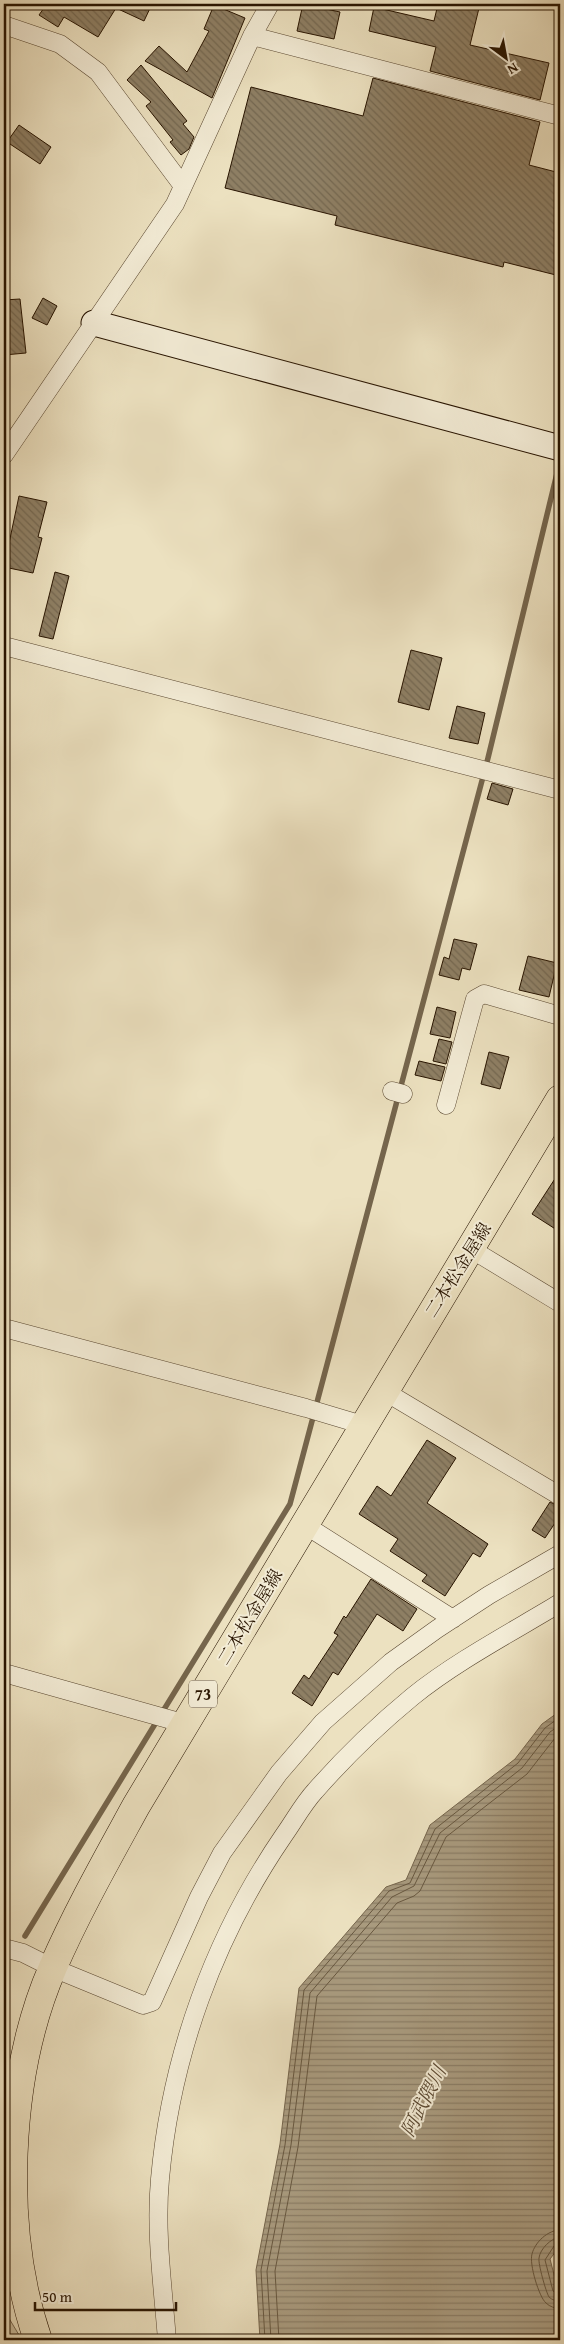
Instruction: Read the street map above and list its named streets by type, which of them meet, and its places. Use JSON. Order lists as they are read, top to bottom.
{
  "streets": {
    "main road": ["二本松金屋線", "73"]
  },
  "water": ["阿武隈川"],
  "scale_bar": "50 m",
  "north": "bottom right"
}
